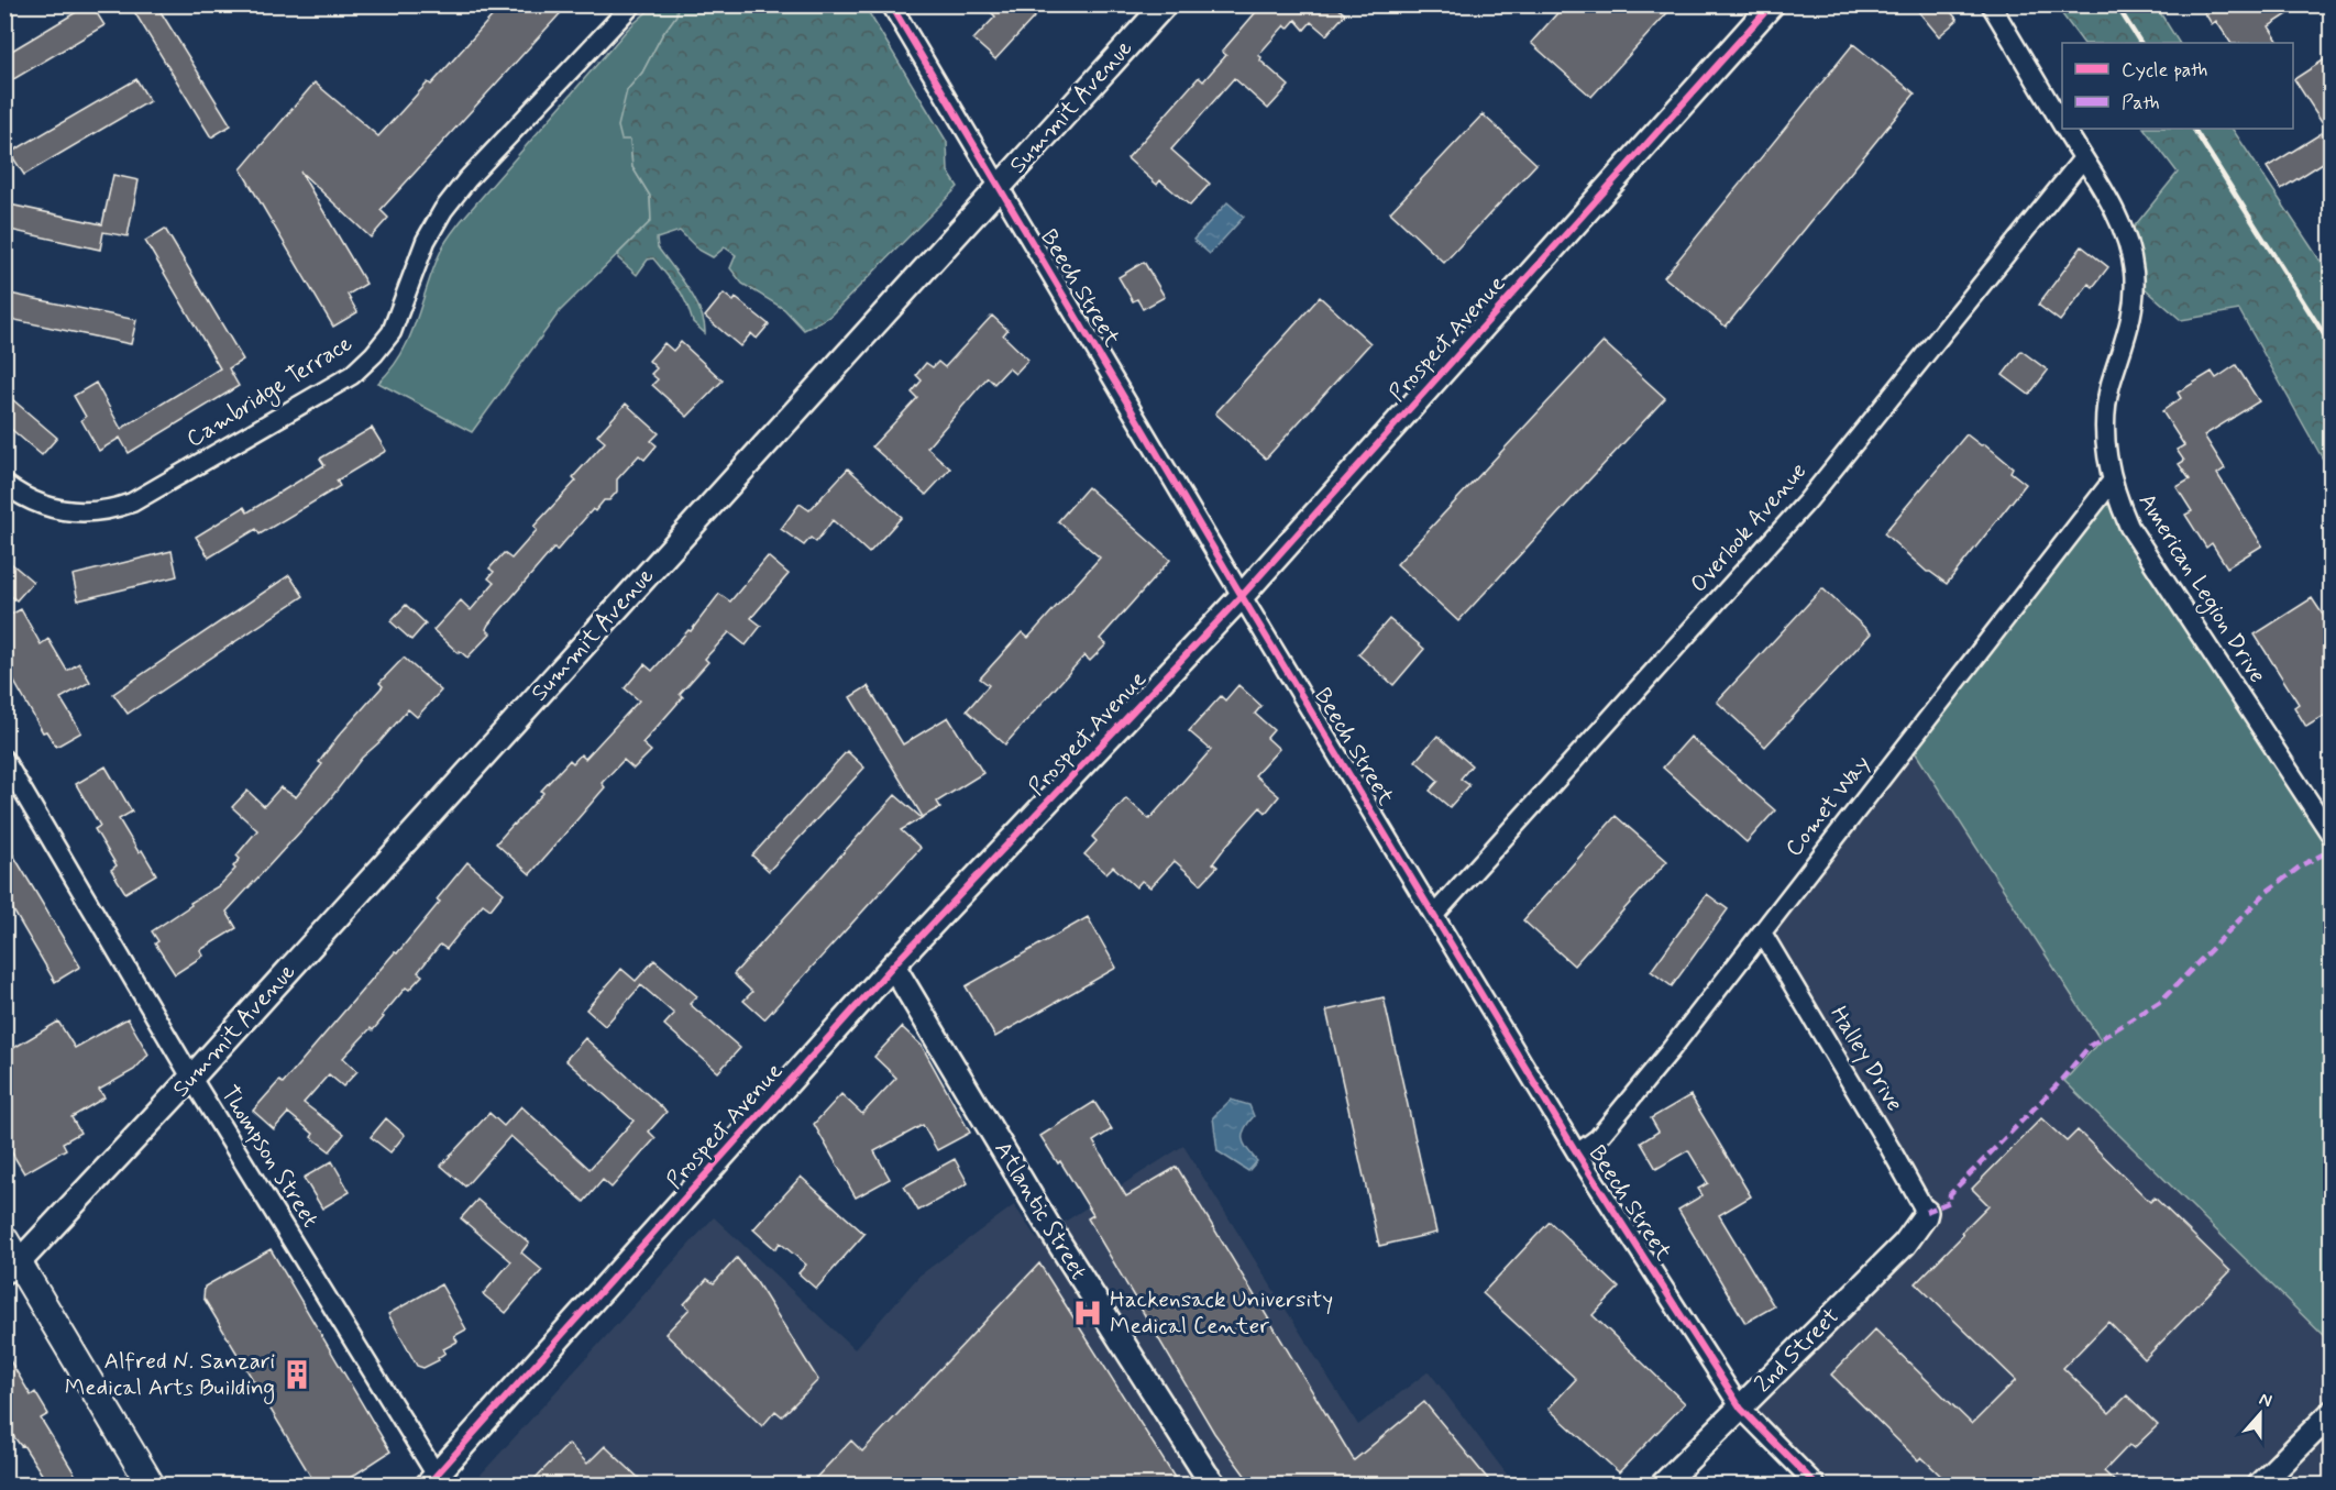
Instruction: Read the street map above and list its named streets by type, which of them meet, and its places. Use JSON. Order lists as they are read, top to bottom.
{
  "streets": {
    "street": [
      "Summit Avenue",
      "Beech Street",
      "Prospect Avenue",
      "Cambridge Terrace",
      "Overlook Avenue",
      "American Legion Drive",
      "Comet Way",
      "Halley Drive",
      "Thompson Street",
      "Atlantic Street",
      "2nd Street"
    ]
  },
  "crossings": [
    ["Summit Avenue", "Beech Street"],
    ["Summit Avenue", "Thompson Street"],
    ["Beech Street", "Prospect Avenue"],
    ["Beech Street", "Overlook Avenue"],
    ["Beech Street", "Comet Way"],
    ["Beech Street", "2nd Street"],
    ["Prospect Avenue", "Thompson Street"],
    ["Prospect Avenue", "Atlantic Street"],
    ["Overlook Avenue", "American Legion Drive"],
    ["American Legion Drive", "Comet Way"],
    ["Comet Way", "Halley Drive"],
    ["Halley Drive", "2nd Street"]
  ],
  "places": {
    "hospital": ["Hackensack University Medical Center"],
    "building": ["Alfred N. Sanzari Medical Arts Building"]
  },
  "legend": ["Cycle path", "Path"],
  "north": "top"
}
